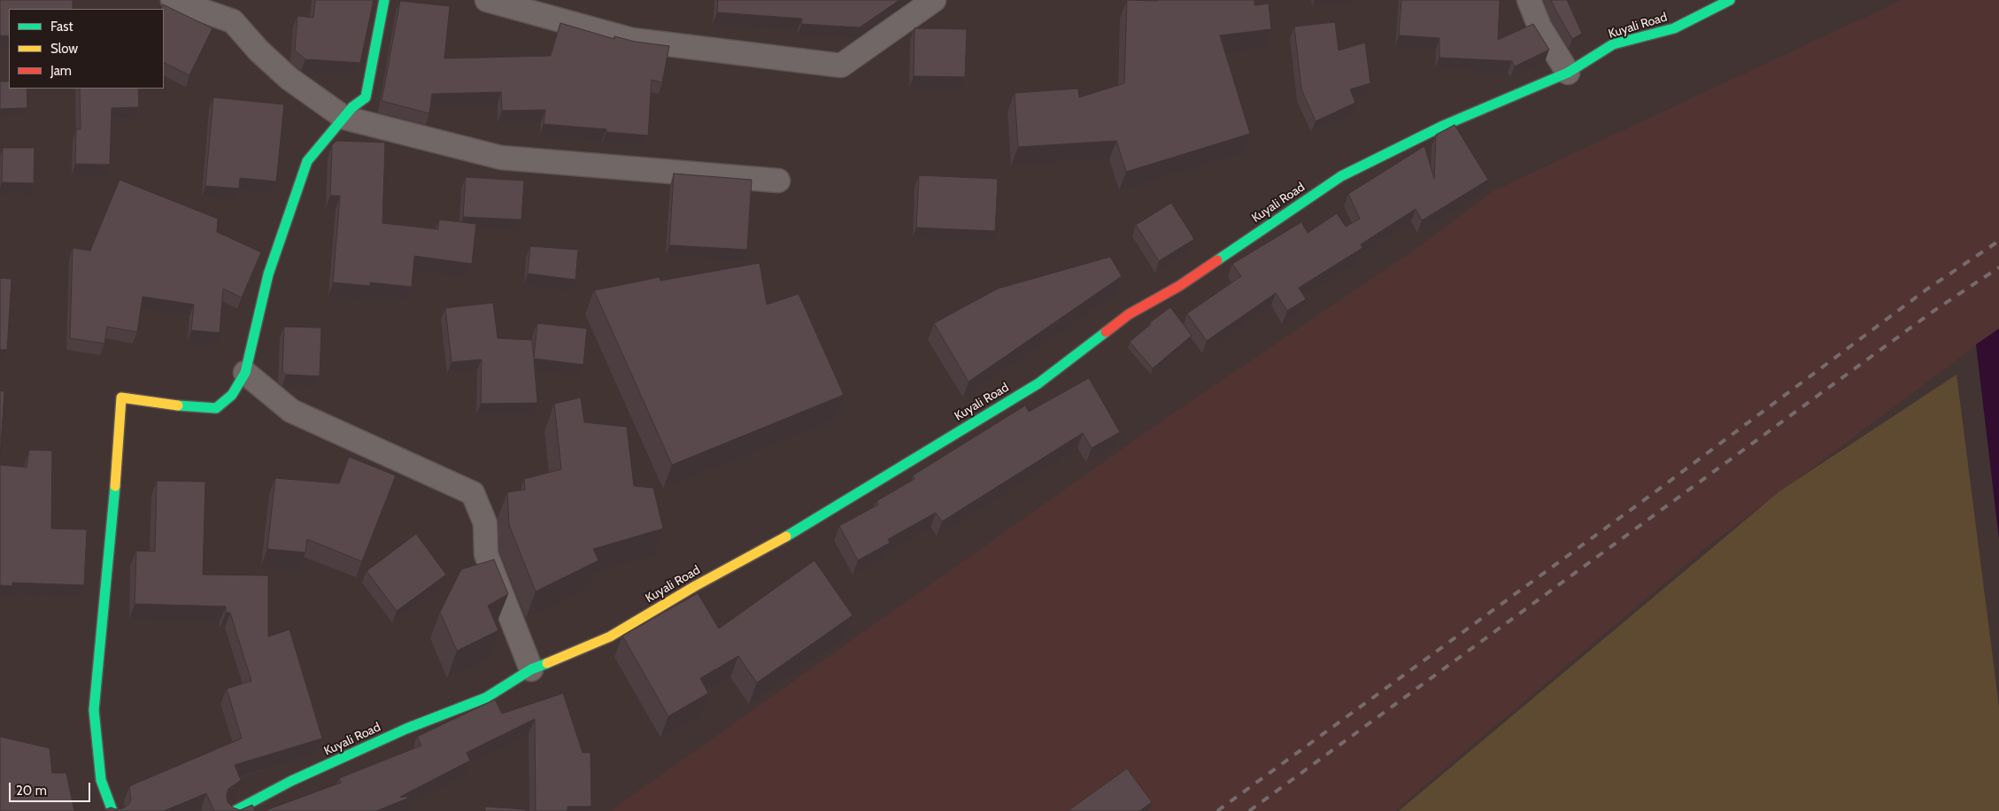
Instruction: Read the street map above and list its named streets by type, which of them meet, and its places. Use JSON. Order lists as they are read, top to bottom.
{
  "streets": {
    "main road": ["Kuyali Road"]
  },
  "legend": ["Fast", "Slow", "Jam"],
  "scale_bar": "20 m"
}
